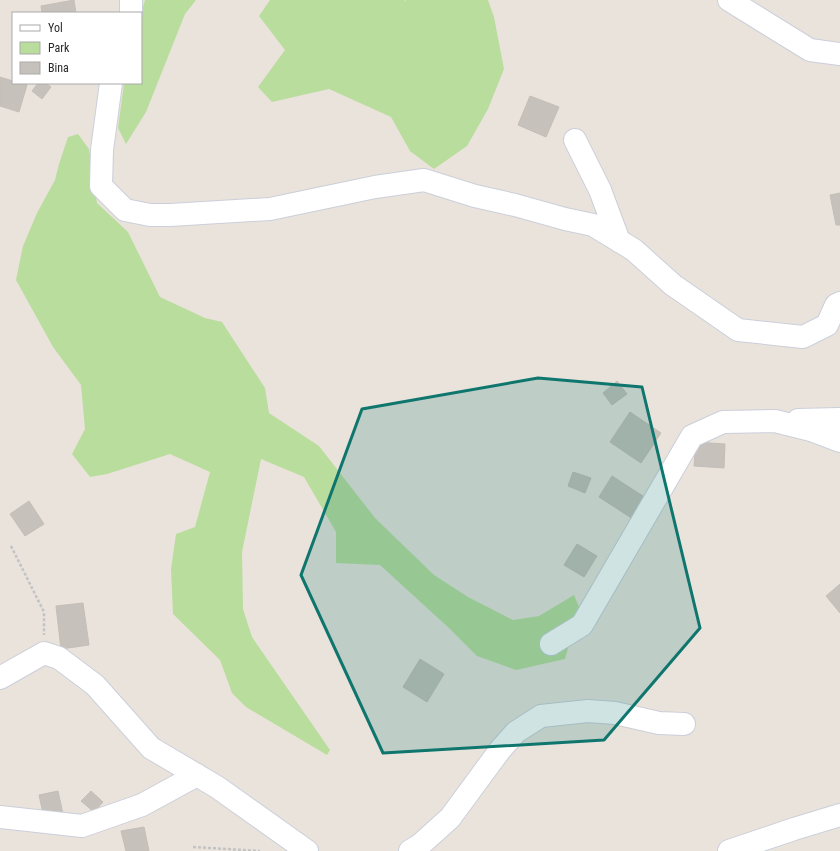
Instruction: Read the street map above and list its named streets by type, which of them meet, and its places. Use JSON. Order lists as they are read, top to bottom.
{
  "legend": ["Yol", "Park", "Bina"]
}
